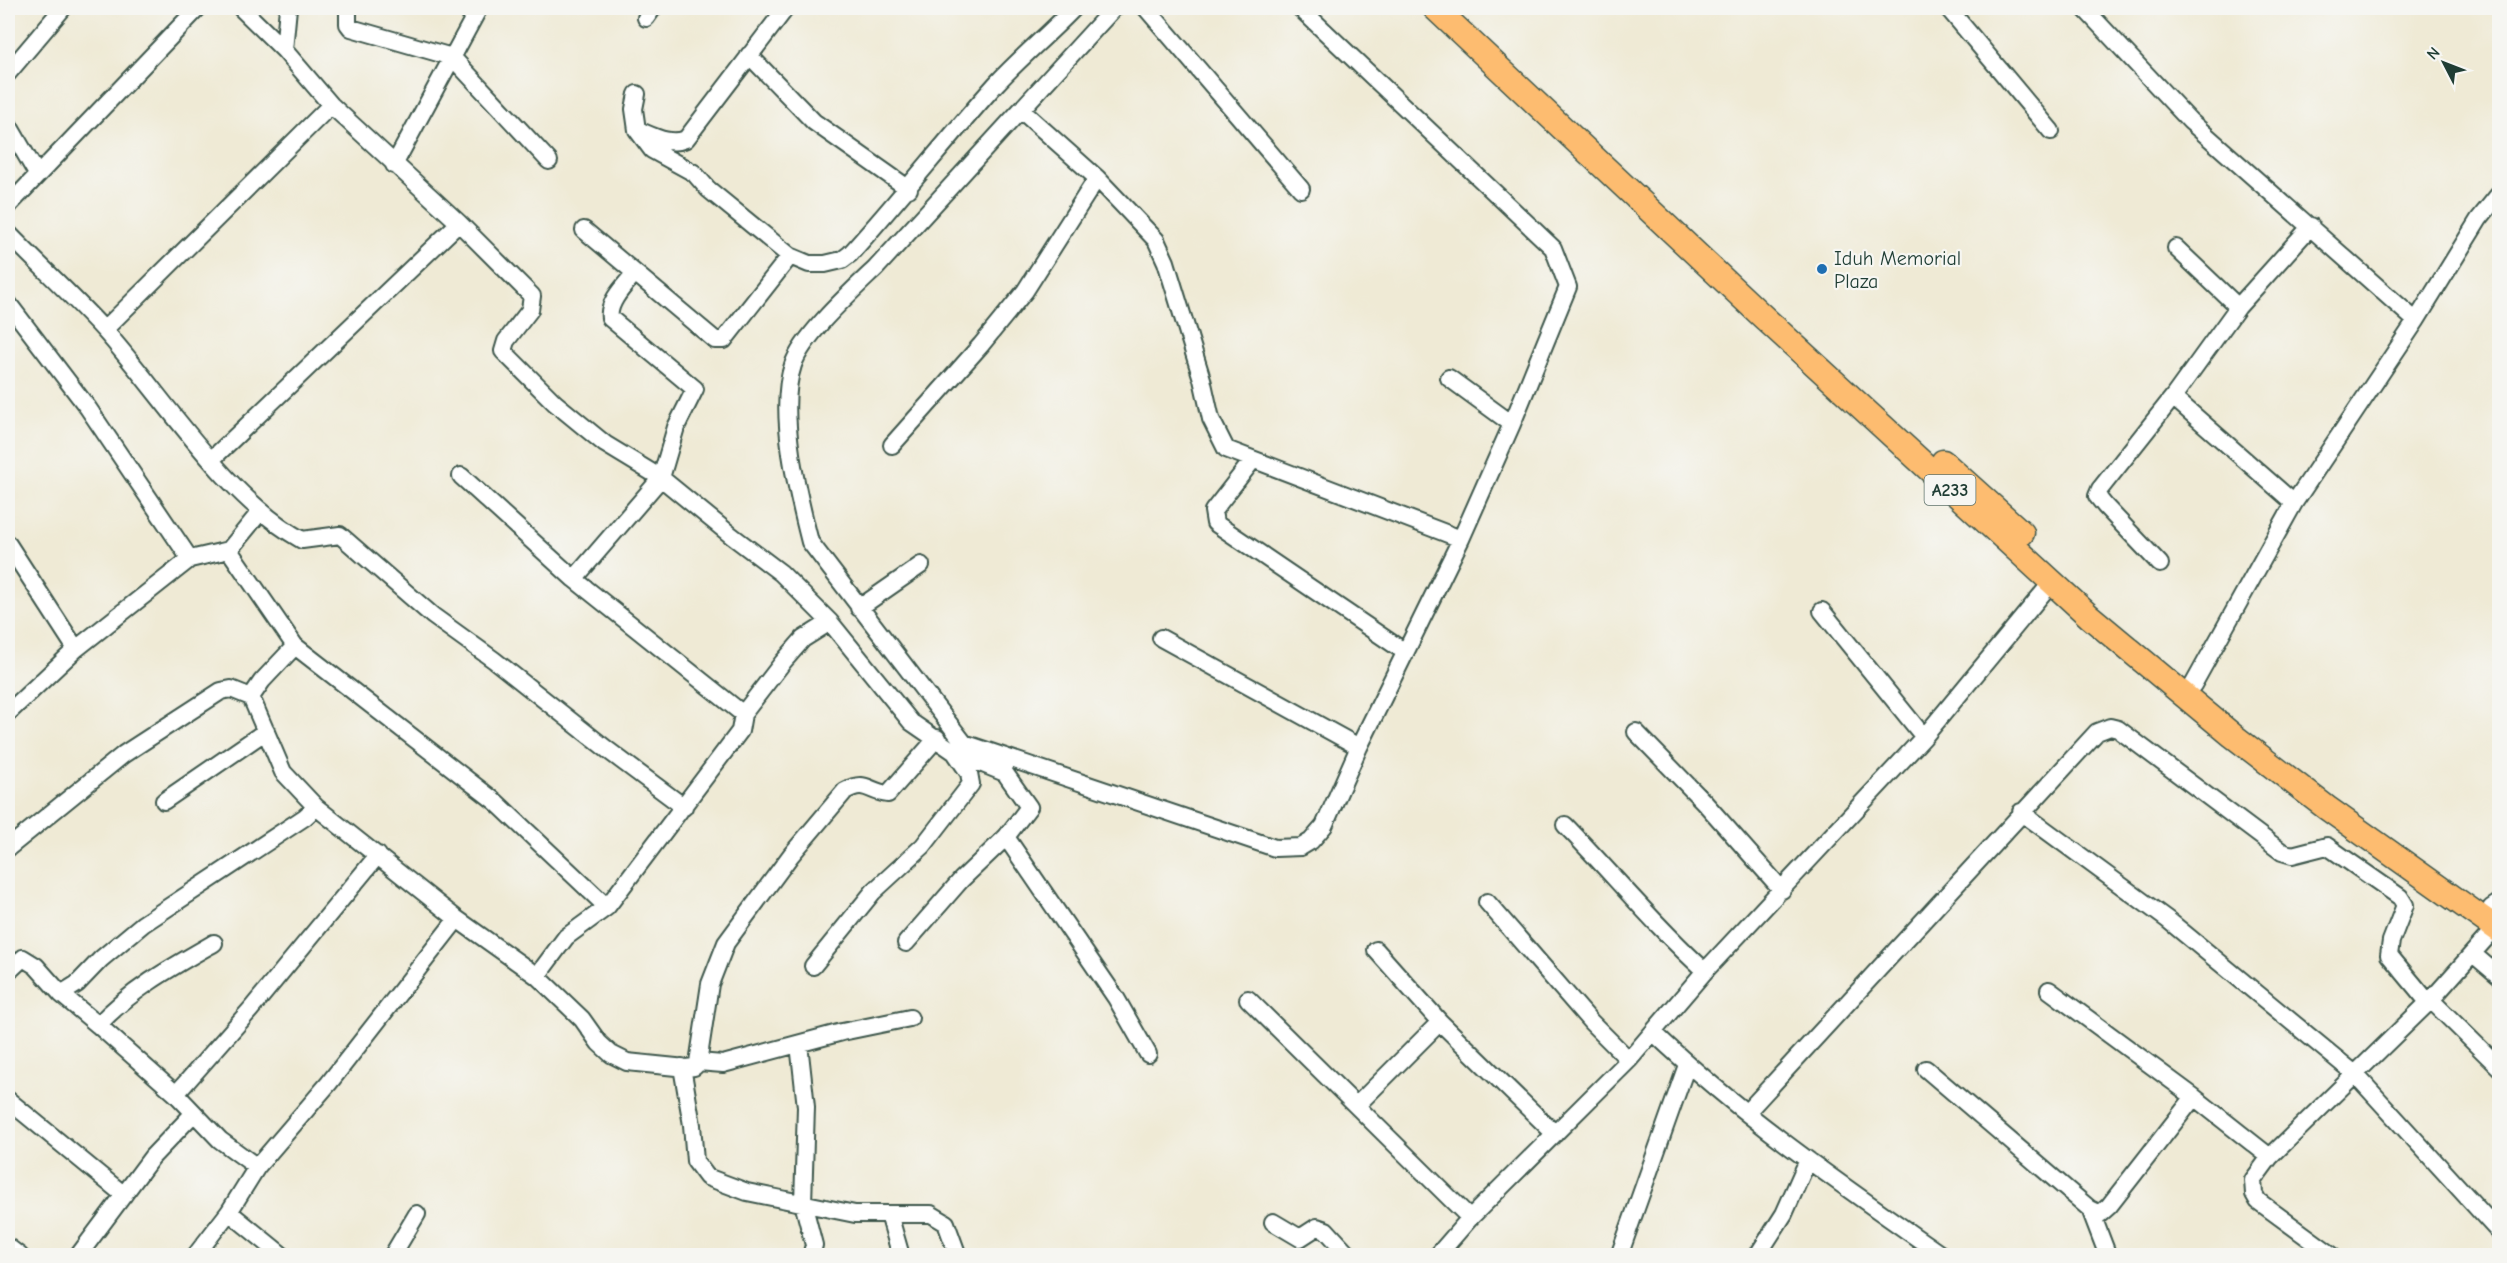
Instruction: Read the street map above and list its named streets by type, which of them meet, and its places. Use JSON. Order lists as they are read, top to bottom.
{
  "streets": {
    "highway": ["A233"]
  },
  "places": ["Iduh Memorial Plaza"],
  "north": "top left"
}
